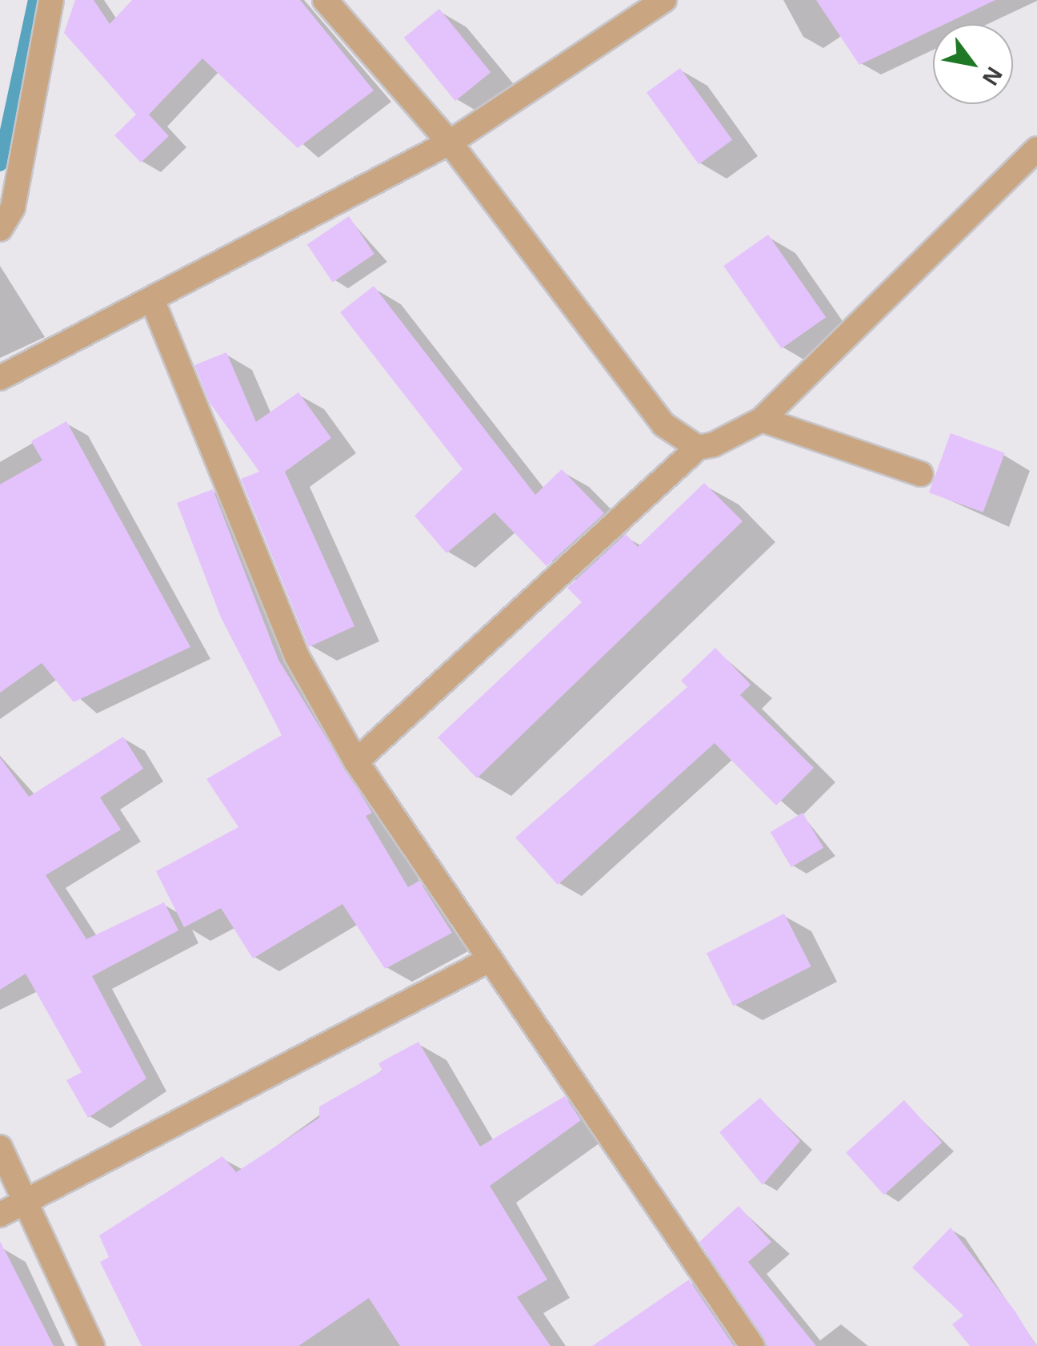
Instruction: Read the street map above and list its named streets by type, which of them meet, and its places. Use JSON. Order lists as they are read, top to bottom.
{
  "north": "bottom right"
}
